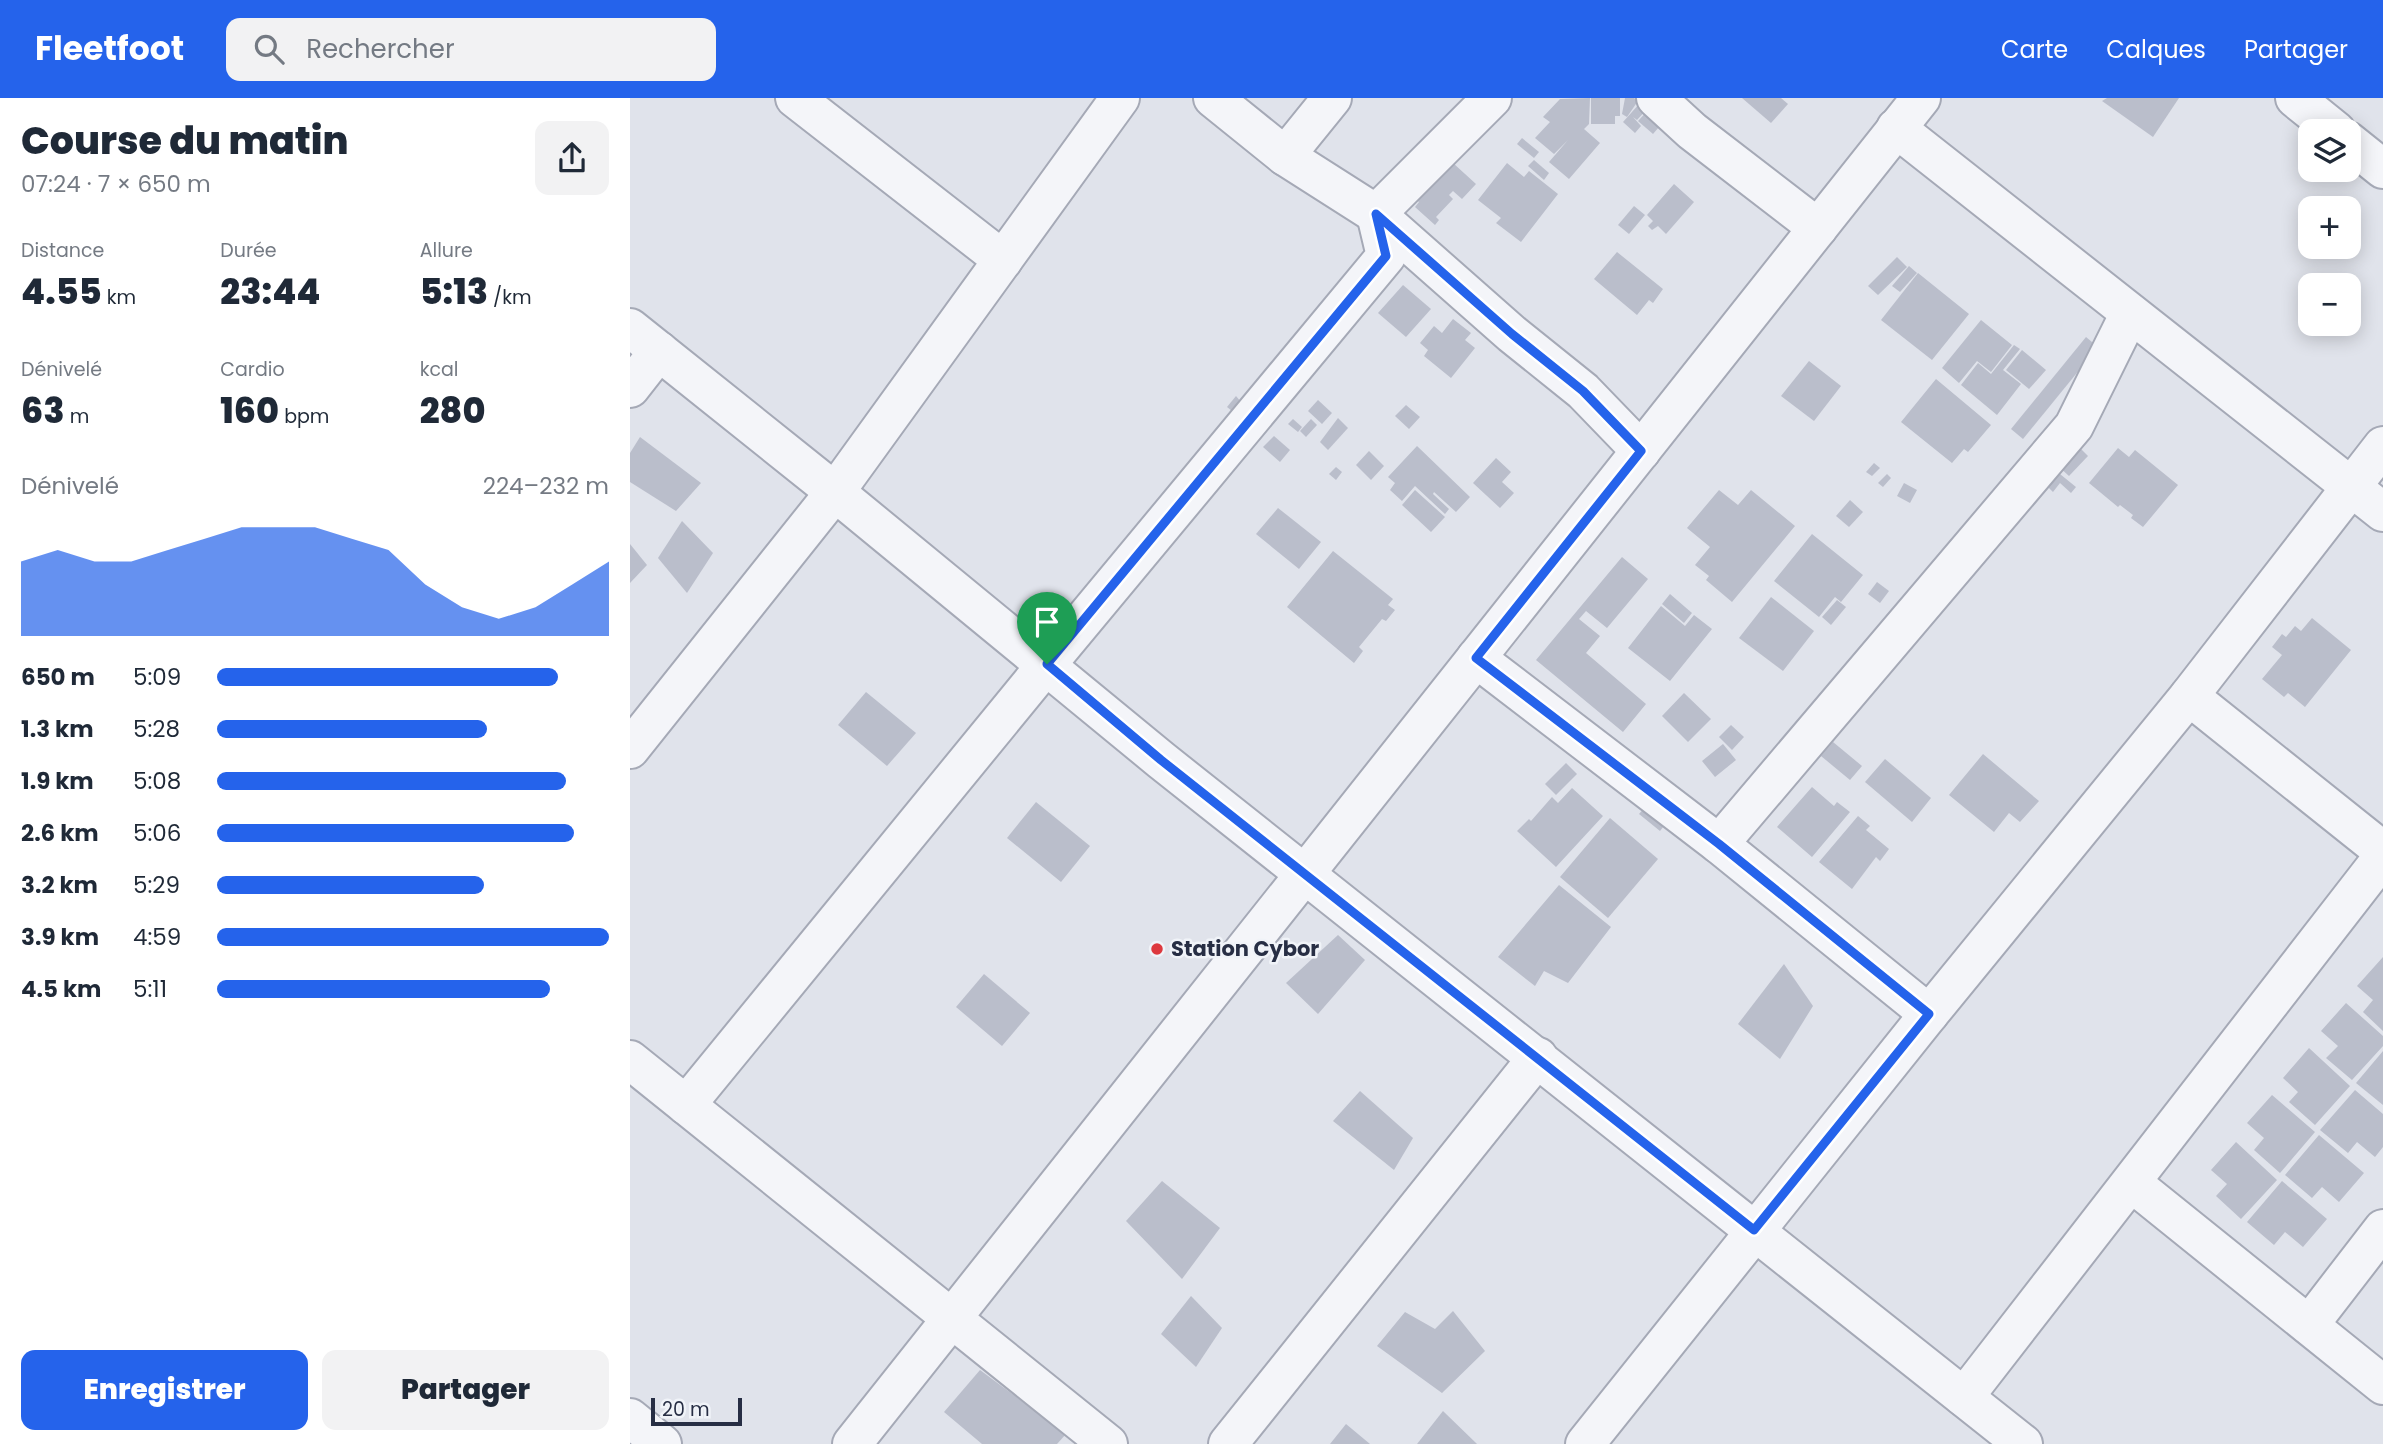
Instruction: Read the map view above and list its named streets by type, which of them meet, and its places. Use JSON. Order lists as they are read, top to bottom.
{
  "places": ["Station Cybor"],
  "scale_bar": "20 m",
  "page": {
    "header": "Fleetfoot",
    "search": "Rechercher",
    "nav": ["Carte", "Calques", "Partager"],
    "heading": ["Course du matin", "07:24 · 7 × 650 m"],
    "map_buttons": ["+", "−"],
    "stats": [
      ["Distance", "4.55 km"],
      ["Durée", "23:44"],
      ["Allure", "5:13 /km"],
      ["Dénivelé", "63 m"],
      ["Cardio", "160 bpm"],
      ["kcal", "280"]
    ],
    "chart": ["Dénivelé", "224–232 m"],
    "list": [
      {
        "name": "650 m",
        "note": "5:09"
      },
      {
        "name": "1.3 km",
        "note": "5:28"
      },
      {
        "name": "1.9 km",
        "note": "5:08"
      },
      {
        "name": "2.6 km",
        "note": "5:06"
      },
      {
        "name": "3.2 km",
        "note": "5:29"
      },
      {
        "name": "3.9 km",
        "note": "4:59"
      },
      {
        "name": "4.5 km",
        "note": "5:11"
      }
    ],
    "buttons": ["Enregistrer", "Partager"],
    "scale": "20 m"
  }
}
